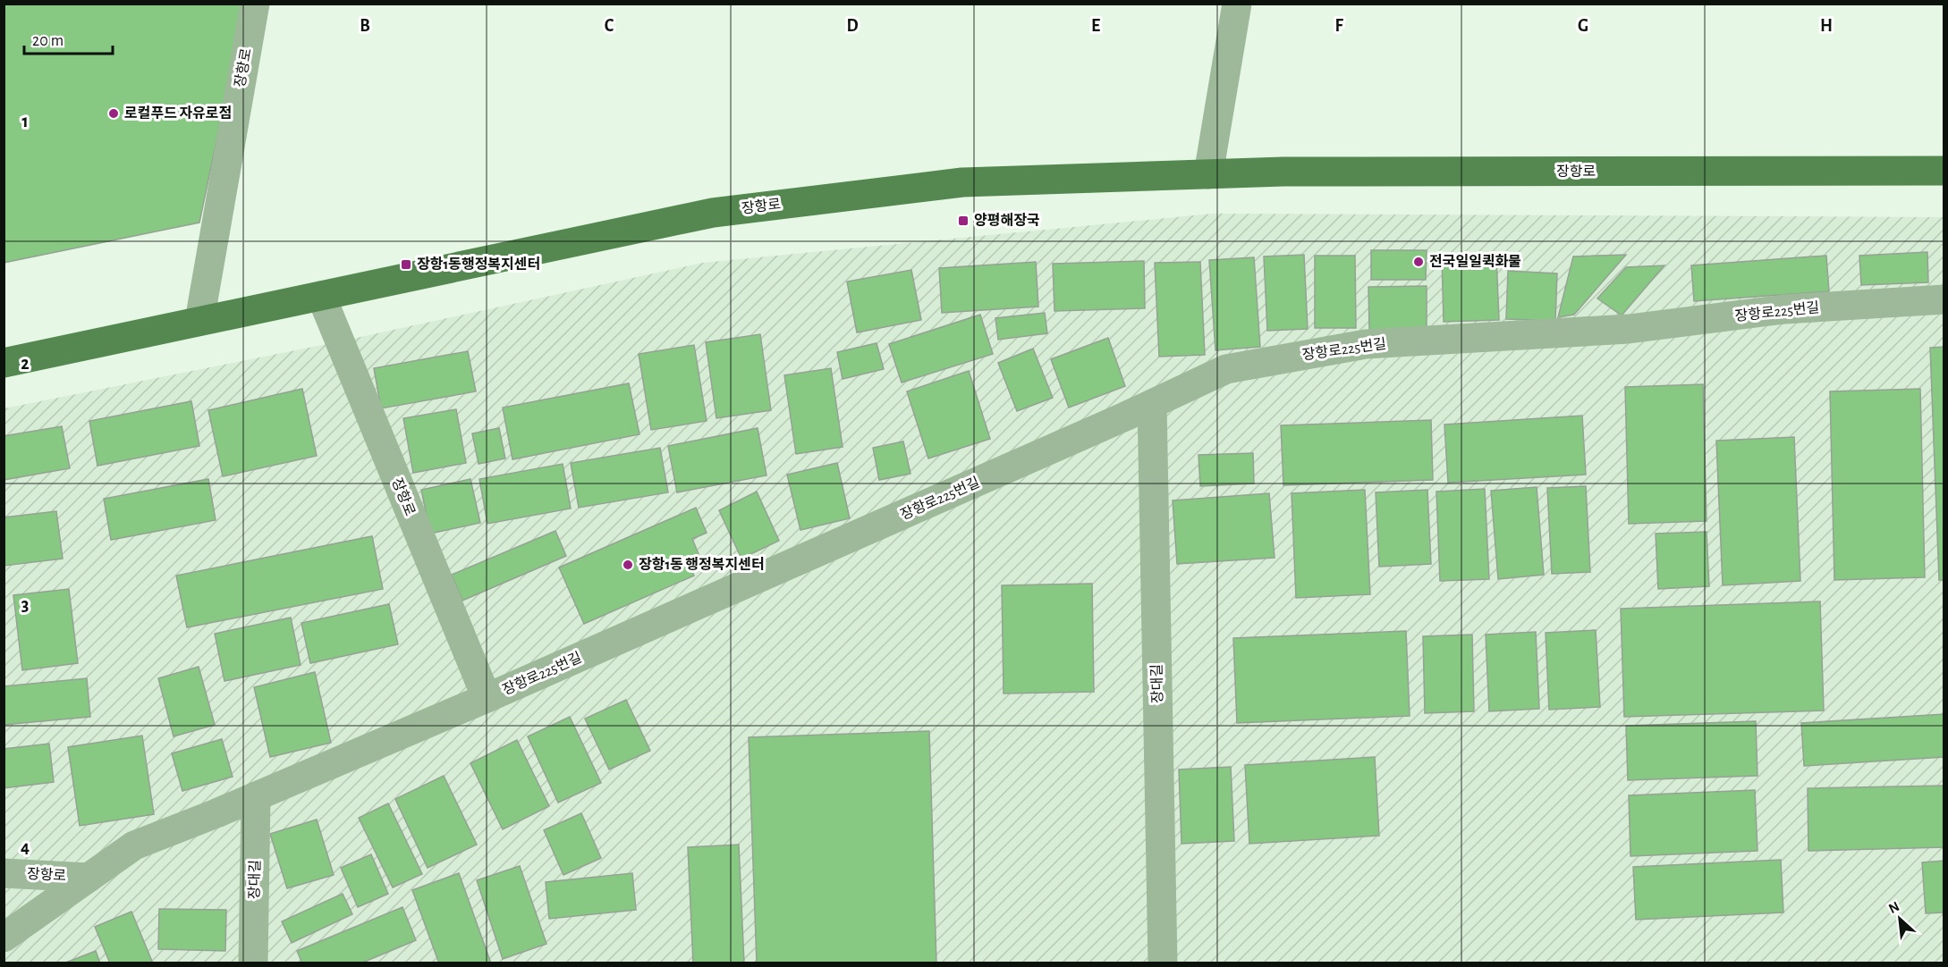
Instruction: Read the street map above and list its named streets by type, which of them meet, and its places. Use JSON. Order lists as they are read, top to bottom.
{
  "streets": {
    "main road": ["장항로"],
    "street": ["장항로225번길", "장대길"]
  },
  "crossings": [
    ["장항로", "장항로225번길"],
    ["장항로225번길", "장대길"]
  ],
  "places": {
    "other": ["로컬푸드 자유로점", "전국일일퀵화물", "장항1동 행정복지센터"],
    "transit": ["양평해장국", "장항1동행정복지센터"]
  },
  "scale_bar": "20 m",
  "north": "top left",
  "grid": {
    "columns": [
      "B",
      "C",
      "D",
      "E",
      "F",
      "G",
      "H"
    ],
    "rows": [
      "1",
      "2",
      "3",
      "4"
    ]
  }
}
